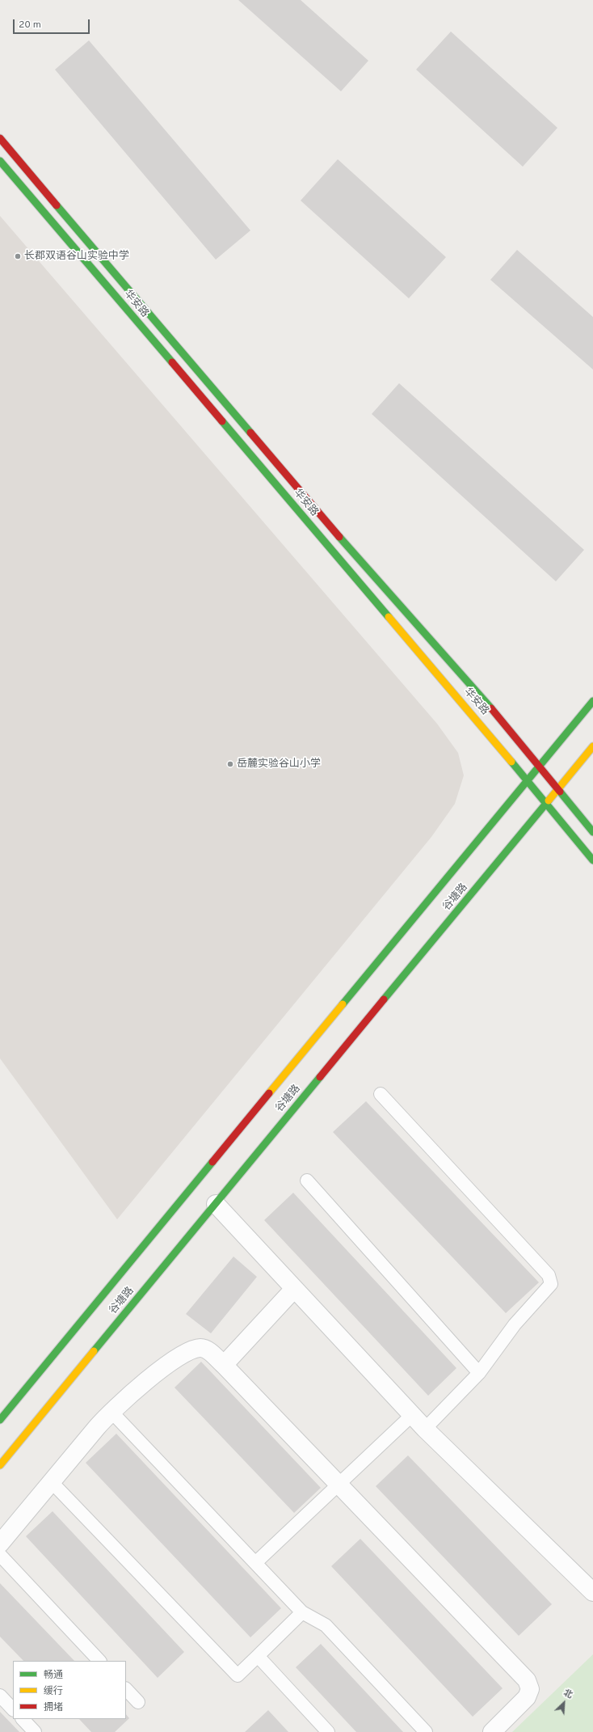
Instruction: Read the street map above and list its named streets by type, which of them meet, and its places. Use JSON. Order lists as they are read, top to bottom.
{
  "streets": {
    "main road": ["华安路", "谷塘路"]
  },
  "crossings": [
    ["华安路", "谷塘路"]
  ],
  "places": ["长郡双语谷山实验中学", "岳麓实验谷山小学"],
  "legend": ["畅通", "缓行", "拥堵"],
  "scale_bar": "20 m",
  "north": "top right"
}
